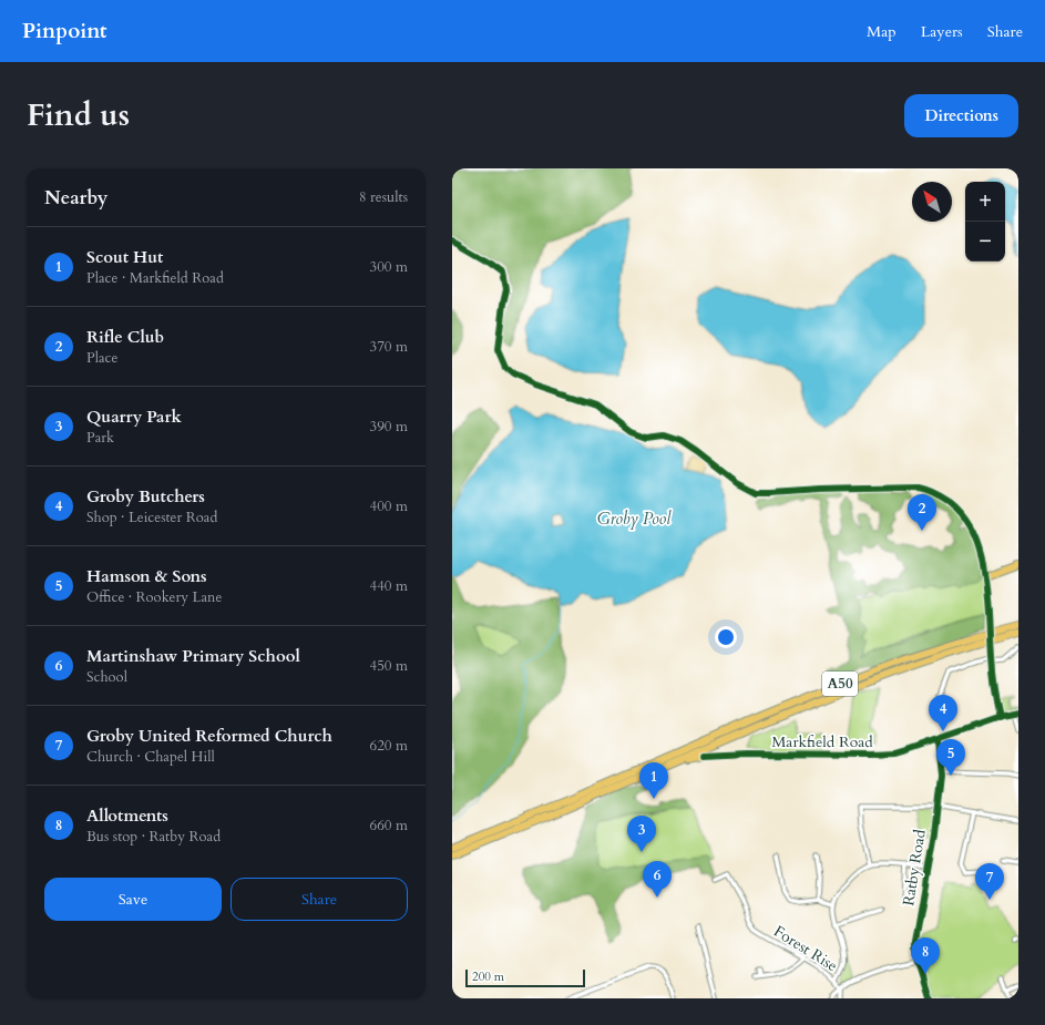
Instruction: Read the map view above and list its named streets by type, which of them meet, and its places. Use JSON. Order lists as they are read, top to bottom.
{
  "streets": {
    "highway": ["A50", "Markfield Road"],
    "street": ["Ratby Road", "Forest Rise"]
  },
  "crossings": [
    ["Markfield Road", "Ratby Road"]
  ],
  "water": ["Groby Pool"],
  "scale_bar": "200 m",
  "north": "top left",
  "page": {
    "header": "Pinpoint",
    "nav": ["Map", "Layers", "Share"],
    "title": "Find us",
    "buttons": [
      "Directions",
      ["Save", "Share"]
    ],
    "heading": ["Nearby", "8 results"],
    "map_buttons": ["+", "−"],
    "list": [
      {
        "mark": "1",
        "name": "Scout Hut",
        "note": "Place · Markfield Road",
        "value": "300 m"
      },
      {
        "mark": "2",
        "name": "Rifle Club",
        "note": "Place",
        "value": "370 m"
      },
      {
        "mark": "3",
        "name": "Quarry Park",
        "note": "Park",
        "value": "390 m"
      },
      {
        "mark": "4",
        "name": "Groby Butchers",
        "note": "Shop · Leicester Road",
        "value": "400 m"
      },
      {
        "mark": "5",
        "name": "Hamson & Sons",
        "note": "Office · Rookery Lane",
        "value": "440 m"
      },
      {
        "mark": "6",
        "name": "Martinshaw Primary School",
        "note": "School",
        "value": "450 m"
      },
      {
        "mark": "7",
        "name": "Groby United Reformed Church",
        "note": "Church · Chapel Hill",
        "value": "620 m"
      },
      {
        "mark": "8",
        "name": "Allotments",
        "note": "Bus stop · Ratby Road",
        "value": "660 m"
      }
    ],
    "pins": [
      "2",
      "4",
      "5",
      "1",
      "3",
      "6",
      "7",
      "8"
    ],
    "scale": "200 m"
  }
}
